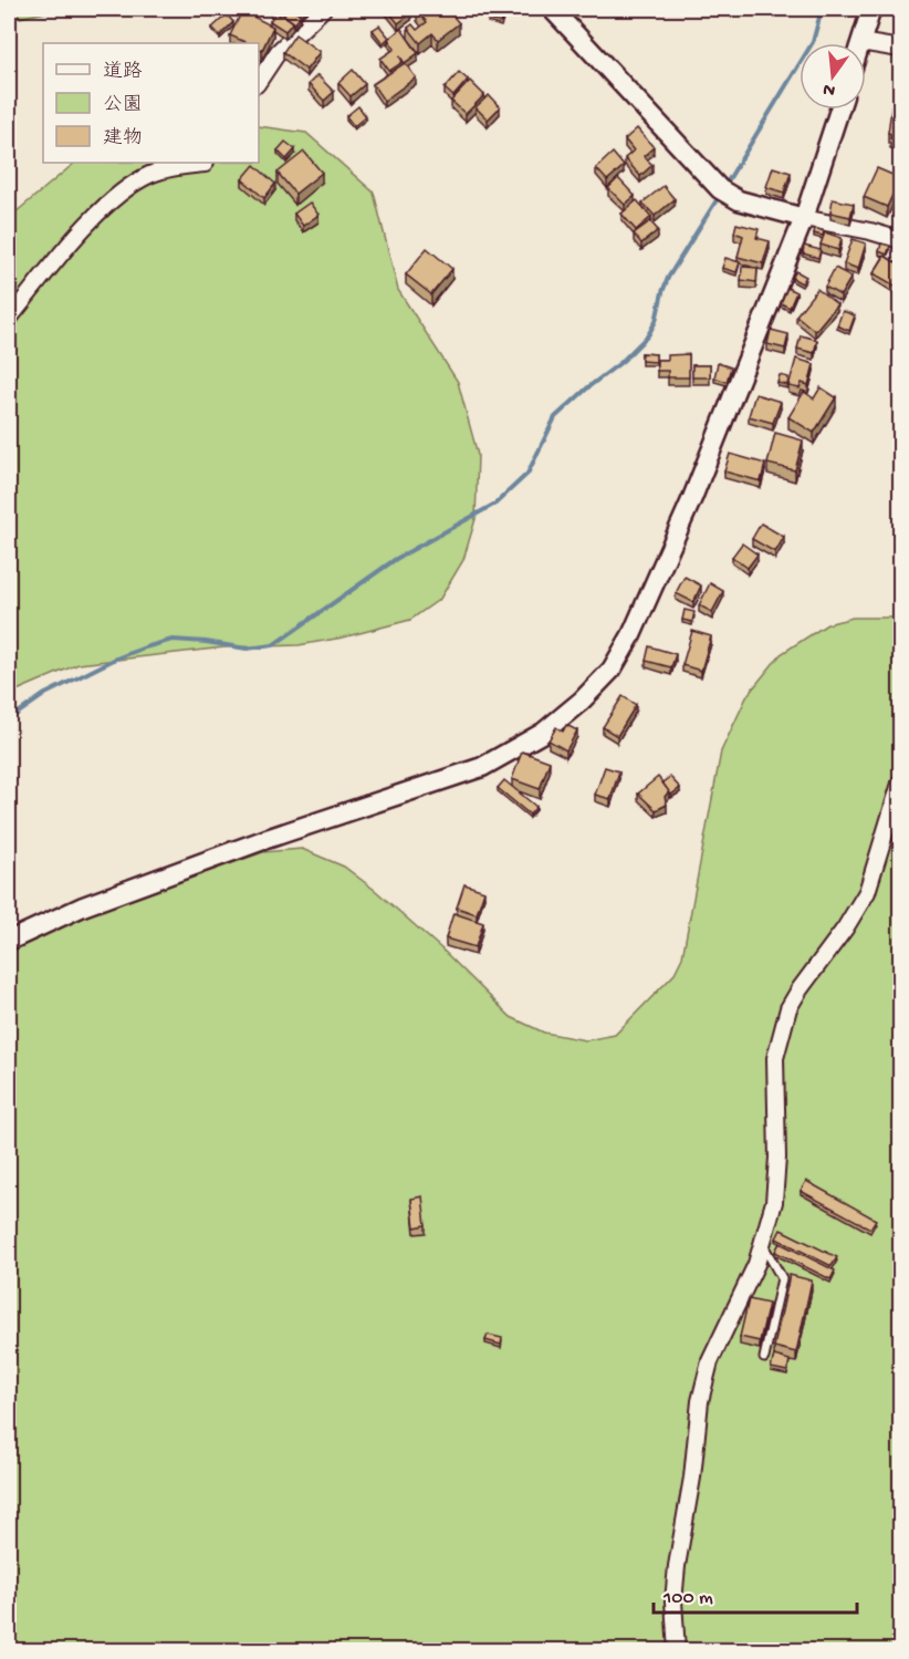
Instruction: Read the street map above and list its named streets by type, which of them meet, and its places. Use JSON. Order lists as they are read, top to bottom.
{
  "legend": ["道路", "公園", "建物"],
  "scale_bar": "100 m",
  "north": "bottom"
}
